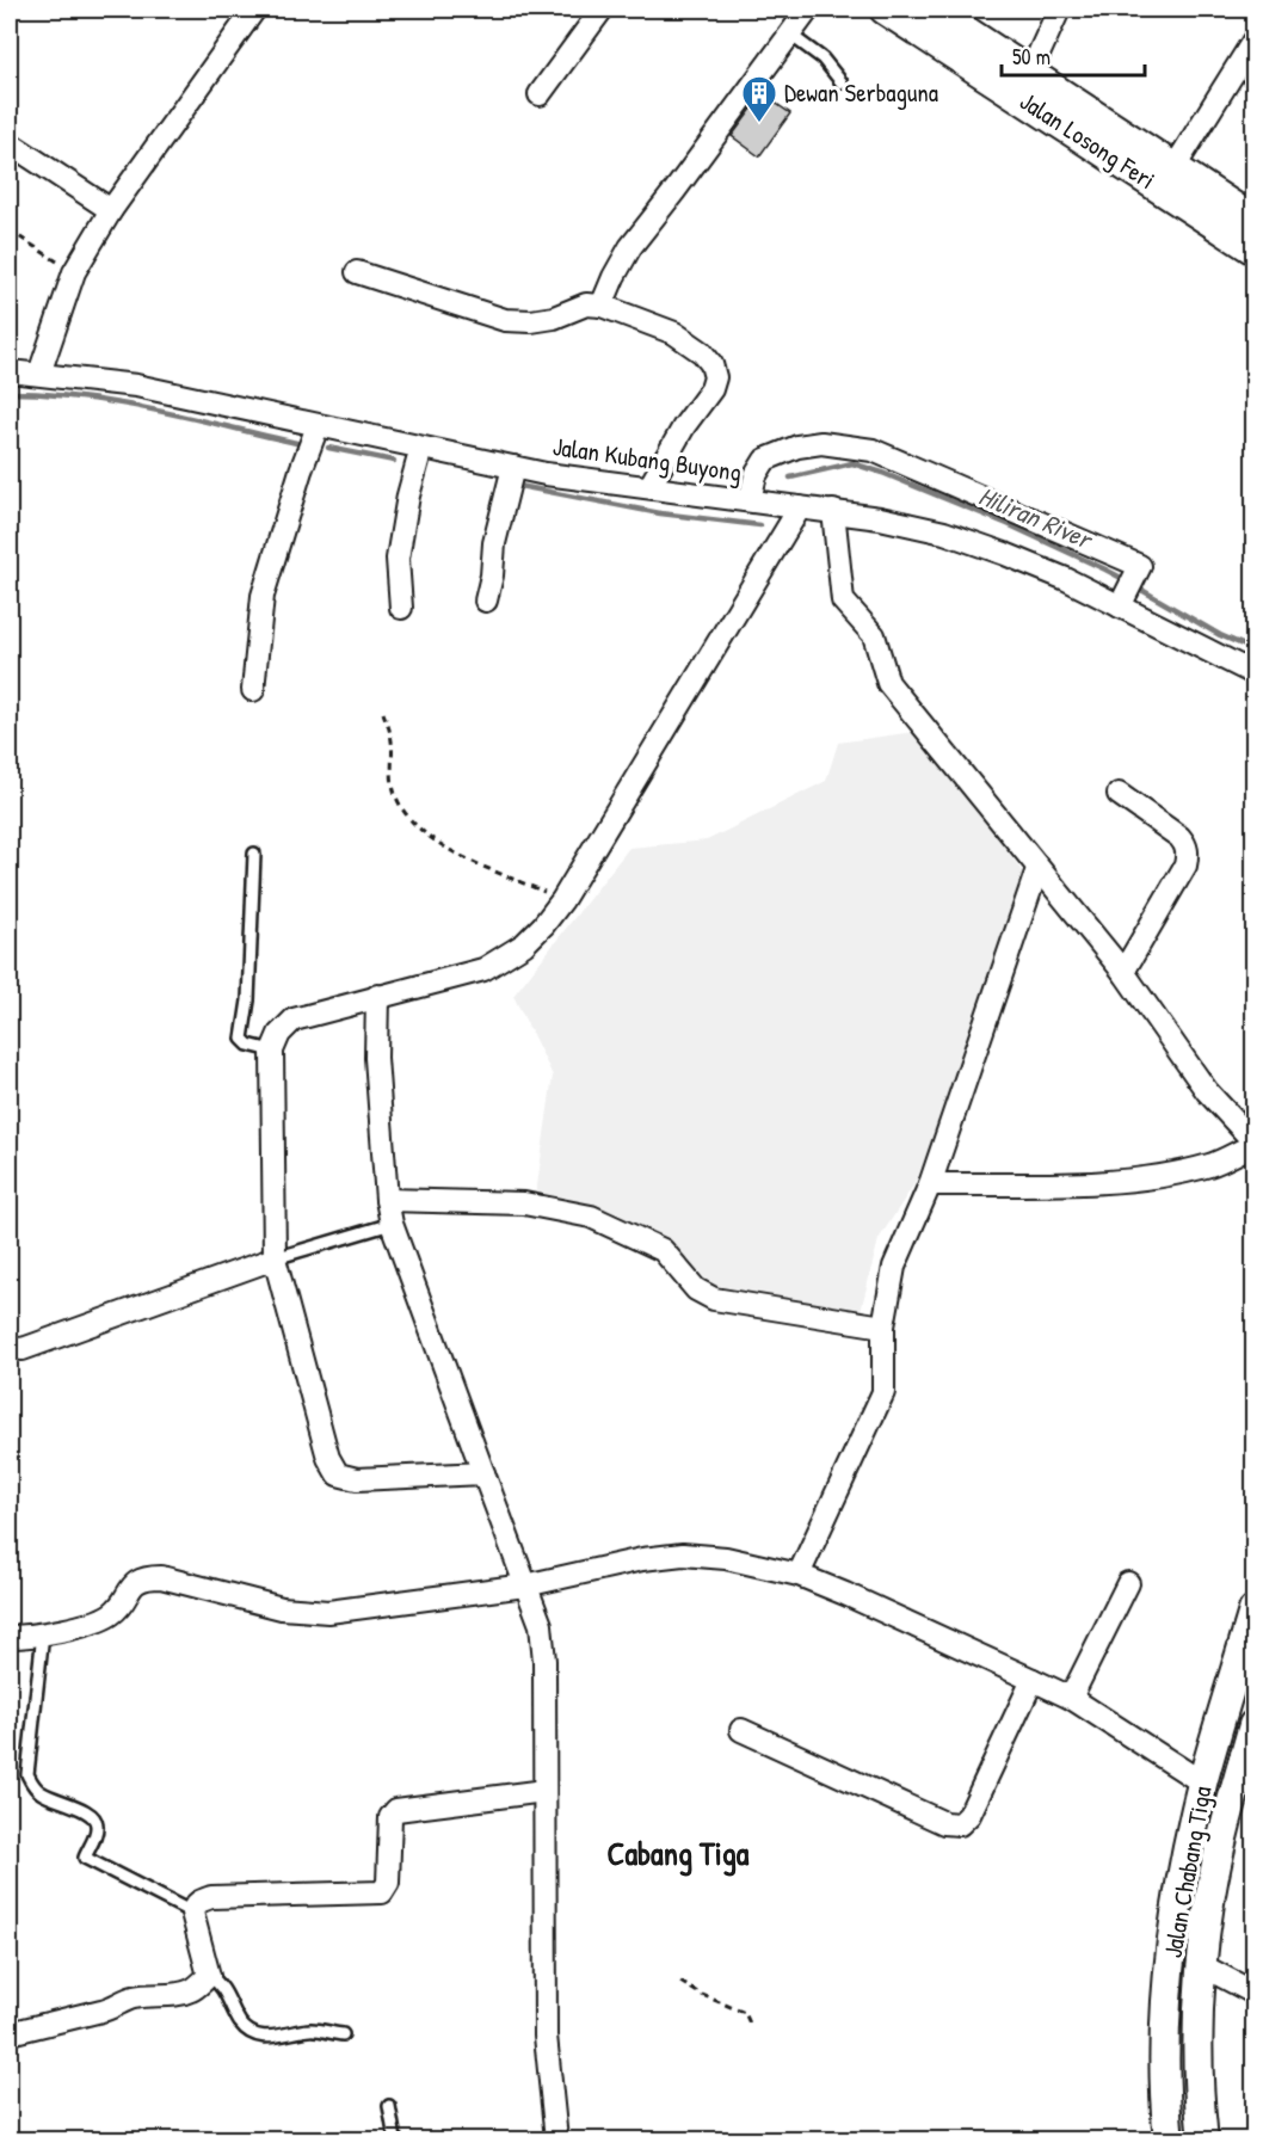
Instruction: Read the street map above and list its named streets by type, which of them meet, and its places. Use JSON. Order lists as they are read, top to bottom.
{
  "streets": {
    "main road": ["Jalan Losong Feri", "Jalan Chabang Tiga"],
    "street": ["Jalan Kubang Buyong"]
  },
  "districts": ["Cabang Tiga"],
  "water": ["Hiliran River"],
  "places": {
    "building": ["Dewan Serbaguna"]
  },
  "scale_bar": "50 m"
}
